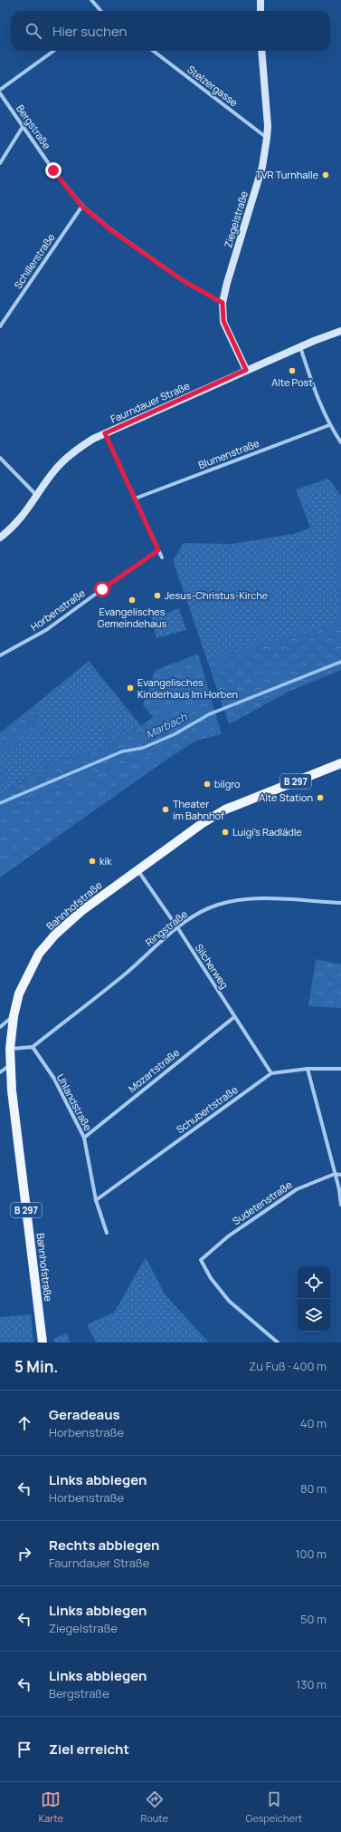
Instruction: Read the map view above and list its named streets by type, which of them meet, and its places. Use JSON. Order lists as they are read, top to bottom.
{
  "streets": {
    "main road": ["B 297", "Bahnhofstraße"],
    "street": [
      "Stelzergasse",
      "Bergstraße",
      "Ziegelstraße",
      "Schillerstraße",
      "Faurndauer Straße",
      "Blumenstraße",
      "Horbenstraße",
      "Ringstraße",
      "Silcherweg",
      "Mozartstraße",
      "Uhlandstraße",
      "Schubertstraße",
      "Sudetenstraße"
    ]
  },
  "crossings": [
    ["Stelzergasse", "Ziegelstraße"],
    ["Bergstraße", "Ziegelstraße"],
    ["Bergstraße", "Schillerstraße"],
    ["Ziegelstraße", "Faurndauer Straße"],
    ["Bahnhofstraße", "Silcherweg"],
    ["Ringstraße", "Silcherweg"],
    ["Ringstraße", "Uhlandstraße"],
    ["Silcherweg", "Mozartstraße"],
    ["Silcherweg", "Schubertstraße"],
    ["Mozartstraße", "Uhlandstraße"],
    ["Uhlandstraße", "Schubertstraße"]
  ],
  "water": ["Marbach"],
  "places": [
    "TVR Turnhalle",
    "Alte Post",
    "Jesus-Christus-Kirche",
    "Evangelisches Gemeindehaus",
    "Evangelisches Kinderhaus Im Horben",
    "bilgro",
    "Alte Station",
    "Theater im Bahnhof",
    "Luigi's Radlädle",
    "kik"
  ],
  "page": {
    "search": "Hier suchen",
    "heading": ["5 Min.", "Zu Fuß · 400 m"],
    "list": [
      ["Geradeaus", "Horbenstraße", "40 m"],
      ["Links abbiegen", "Horbenstraße", "80 m"],
      ["Rechts abbiegen", "Faurndauer Straße", "100 m"],
      ["Links abbiegen", "Ziegelstraße", "50 m"],
      ["Links abbiegen", "Bergstraße", "130 m"],
      "Ziel erreicht"
    ],
    "nav": ["Karte", "Route", "Gespeichert"]
  }
}
